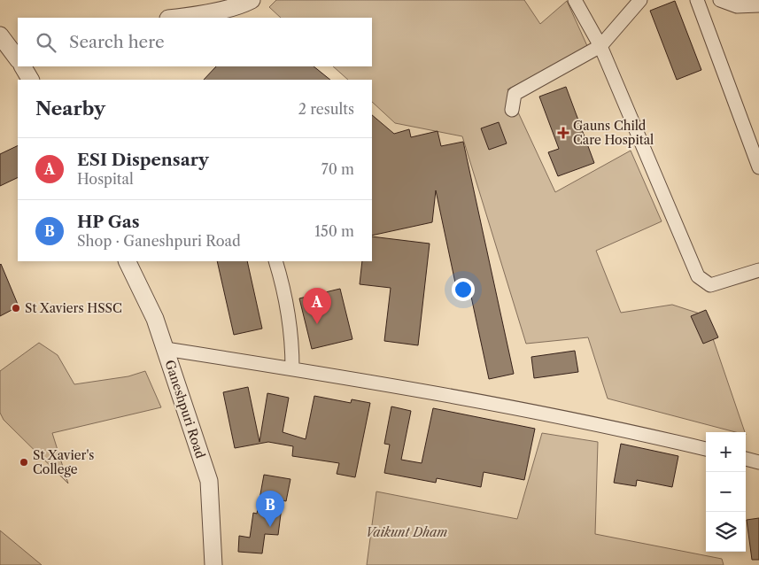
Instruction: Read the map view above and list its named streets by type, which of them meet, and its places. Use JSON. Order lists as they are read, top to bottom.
{
  "streets": {
    "street": ["Ganeshpuri Road"]
  },
  "parks": ["Vaikunt Dham"],
  "places": {
    "health": ["Gauns Child Care Hospital"],
    "other": ["St Xaviers HSSC", "St Xavier's College"]
  },
  "page": {
    "search": "Search here",
    "heading": ["Nearby", "2 results"],
    "list": [
      {
        "mark": "A",
        "name": "ESI Dispensary",
        "note": "Hospital",
        "value": "70 m"
      },
      {
        "mark": "B",
        "name": "HP Gas",
        "note": "Shop · Ganeshpuri Road",
        "value": "150 m"
      }
    ],
    "pins": ["A", "B"],
    "map_buttons": ["+", "−"]
  }
}
